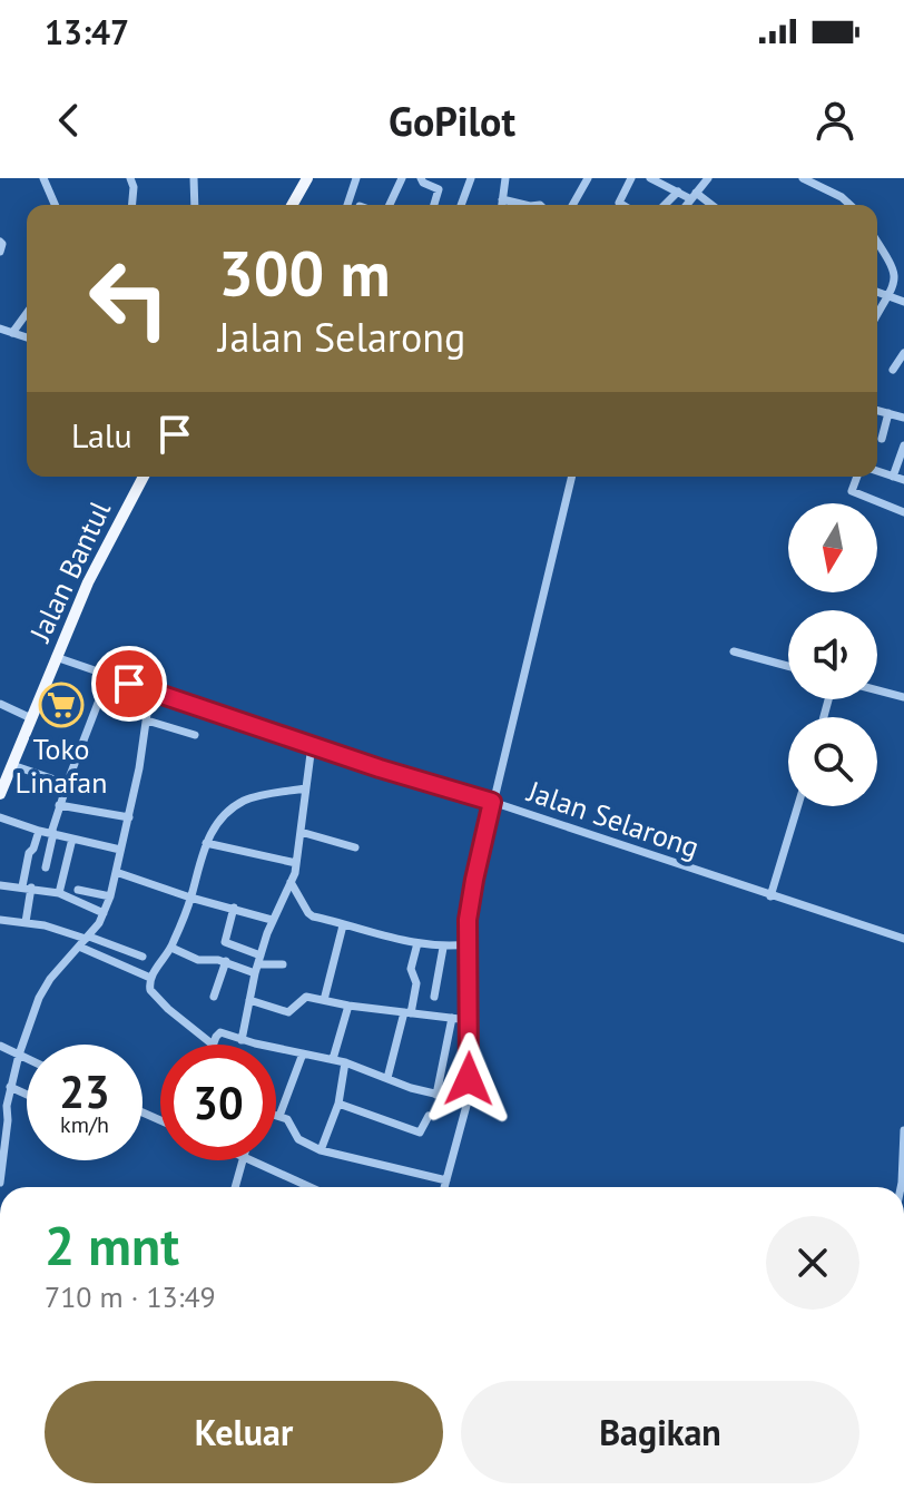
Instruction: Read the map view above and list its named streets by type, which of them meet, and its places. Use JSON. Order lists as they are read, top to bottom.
{
  "streets": {
    "main road": ["Jalan Bantul"],
    "street": ["Jalan Selarong"]
  },
  "crossings": [
    ["Jalan Bantul", "Jalan Selarong"]
  ],
  "places": {
    "supermarket": ["Toko Linafan"]
  },
  "north": "bottom",
  "page": {
    "status": "13:47",
    "header": "GoPilot",
    "turn": ["300 m", "Jalan Selarong"],
    "then": "Lalu",
    "speed": "23 km/h",
    "limit": "30",
    "heading": ["2 mnt", "710 m · 13:49"],
    "buttons": ["Keluar", "Bagikan"]
  }
}
